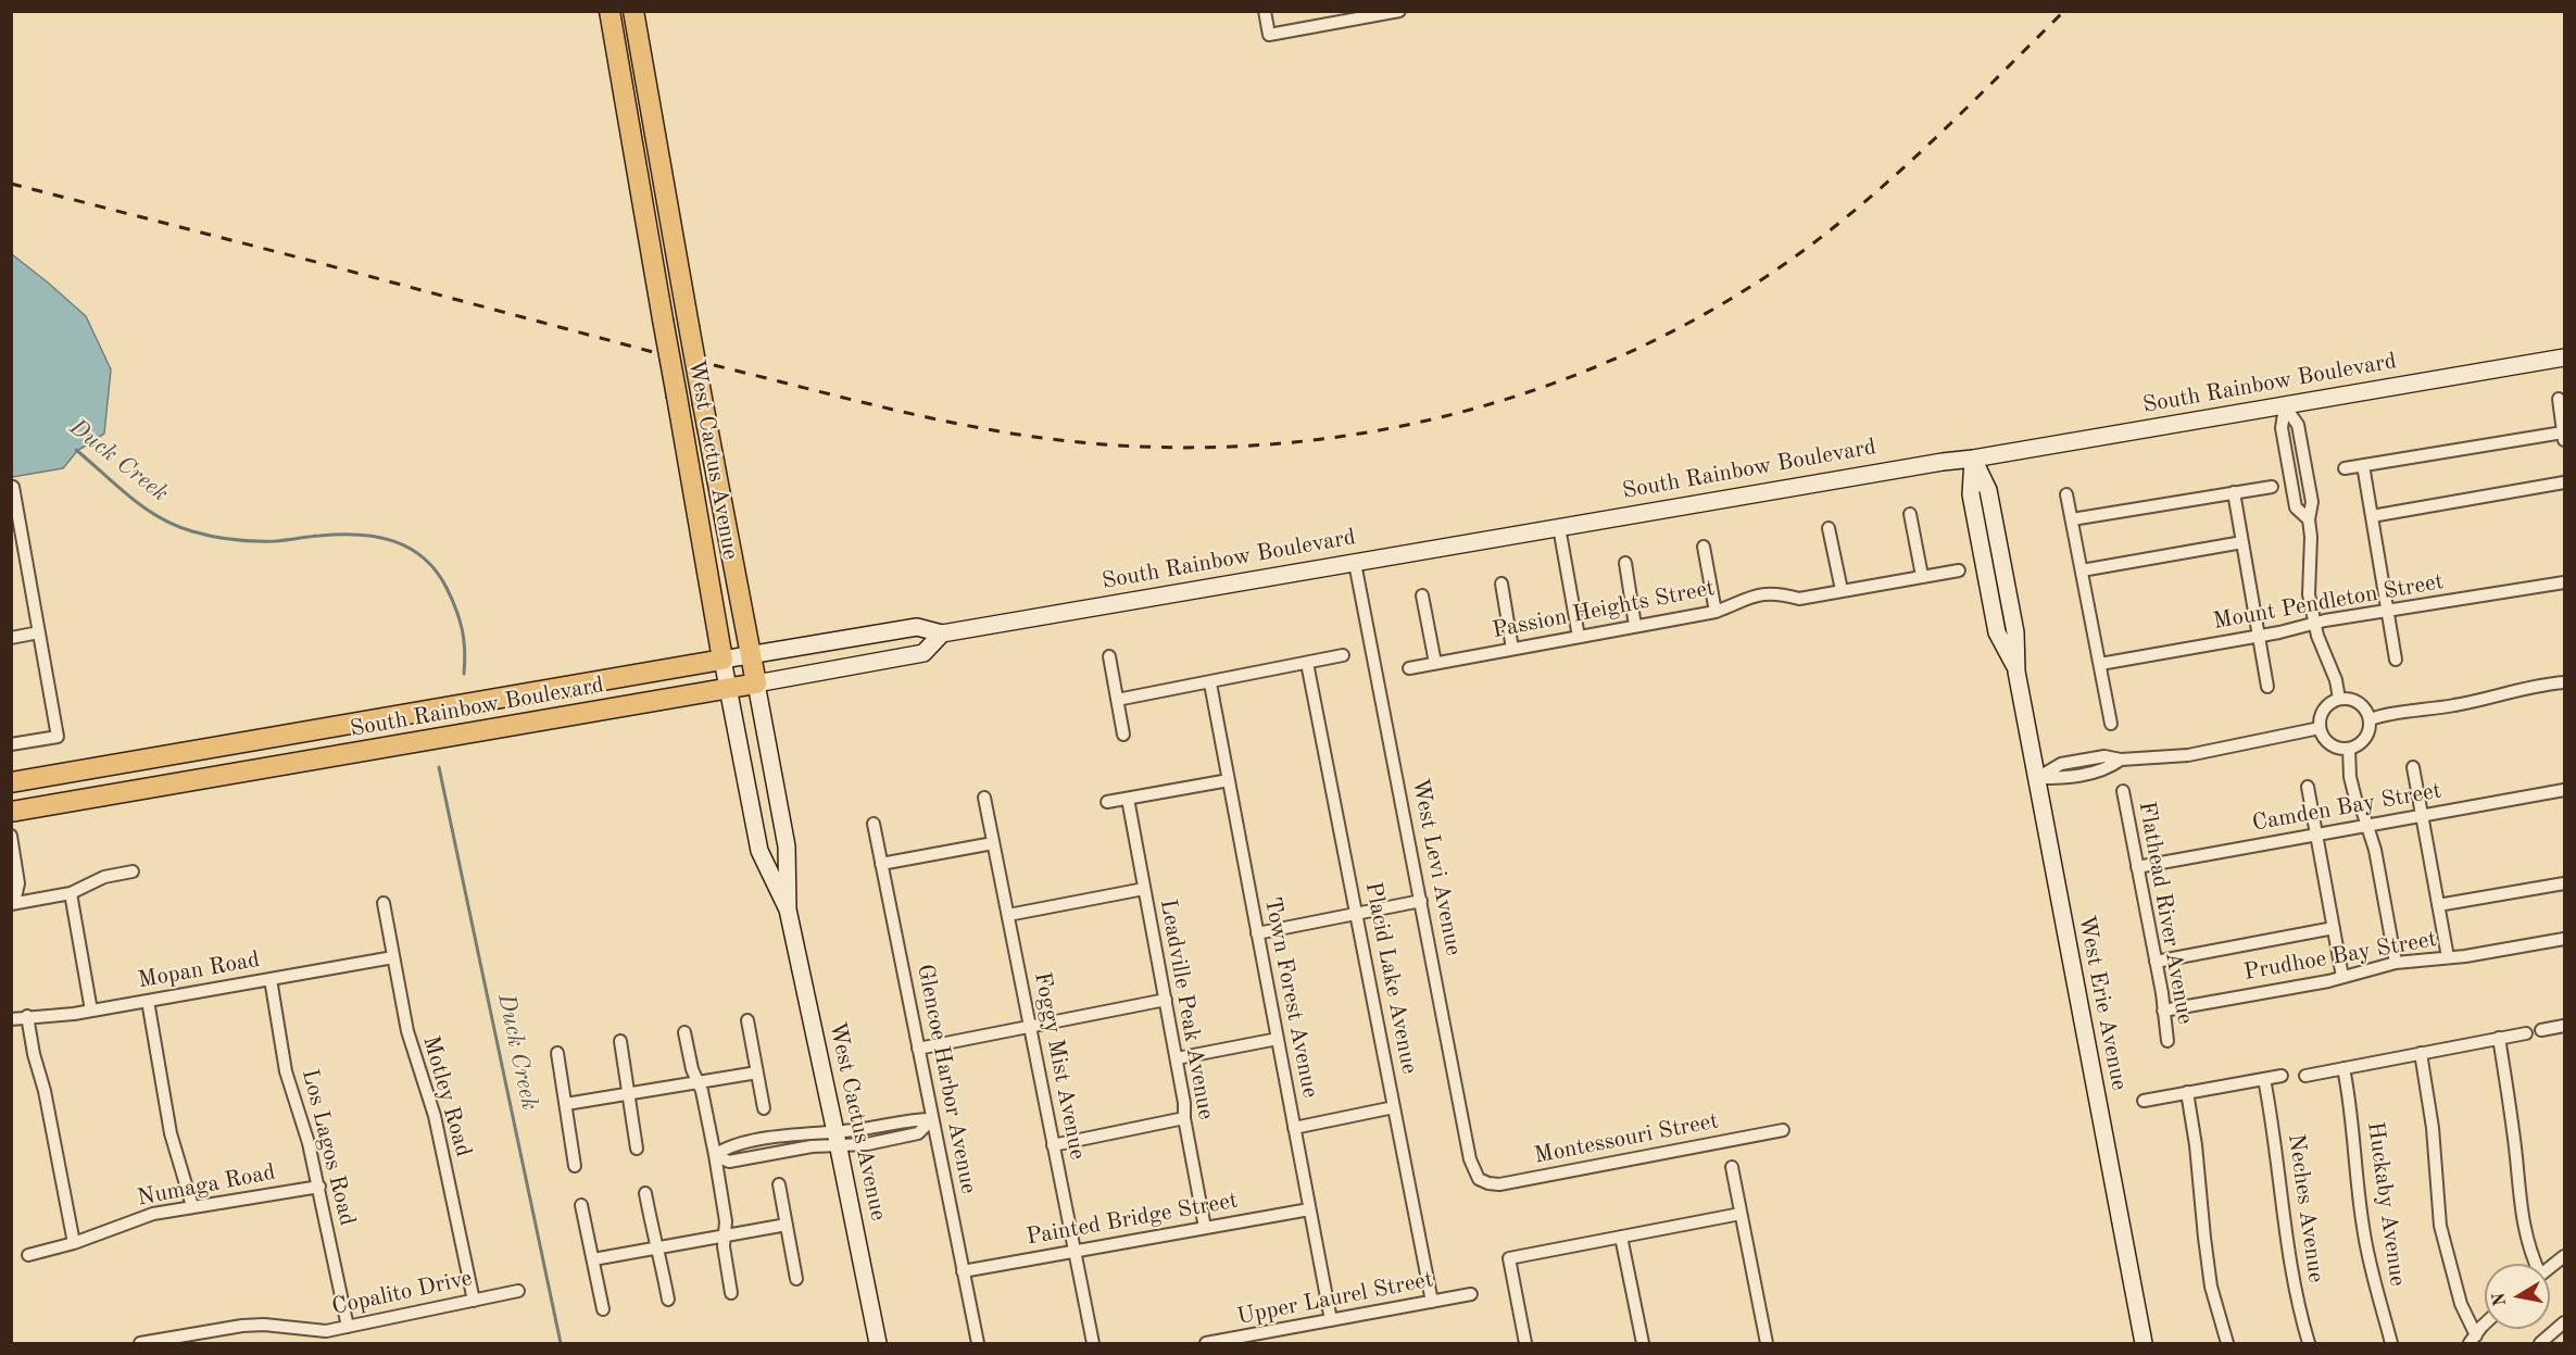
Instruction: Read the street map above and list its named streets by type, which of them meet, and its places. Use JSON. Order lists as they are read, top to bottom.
{
  "streets": {
    "main road": ["South Rainbow Boulevard", "West Cactus Avenue"],
    "street": [
      "Mount Pendleton Street",
      "Passion Heights Street",
      "Camden Bay Street",
      "West Levi Avenue",
      "Flathead River Avenue",
      "Prudhoe Bay Street",
      "Mopan Road",
      "Placid Lake Avenue",
      "Town Forest Avenue",
      "West Erie Avenue",
      "Leadville Peak Avenue",
      "Foggy Mist Avenue",
      "Glencoe Harbor Avenue",
      "Motley Road",
      "Montessouri Street",
      "Los Lagos Road",
      "Numaga Road",
      "Huckaby Avenue",
      "Neches Avenue",
      "Painted Bridge Street",
      "Copalito Drive",
      "Upper Laurel Street"
    ]
  },
  "crossings": [
    ["South Rainbow Boulevard", "West Cactus Avenue"],
    ["South Rainbow Boulevard", "West Levi Avenue"],
    ["South Rainbow Boulevard", "West Erie Avenue"],
    ["Camden Bay Street", "Flathead River Avenue"],
    ["West Levi Avenue", "Montessouri Street"],
    ["Flathead River Avenue", "Prudhoe Bay Street"],
    ["Mopan Road", "Motley Road"],
    ["Mopan Road", "Los Lagos Road"],
    ["Placid Lake Avenue", "Upper Laurel Street"],
    ["Town Forest Avenue", "Painted Bridge Street"],
    ["Town Forest Avenue", "Upper Laurel Street"],
    ["Leadville Peak Avenue", "Painted Bridge Street"],
    ["Foggy Mist Avenue", "Painted Bridge Street"],
    ["Glencoe Harbor Avenue", "Painted Bridge Street"],
    ["Motley Road", "Copalito Drive"],
    ["Los Lagos Road", "Numaga Road"],
    ["Los Lagos Road", "Copalito Drive"]
  ],
  "water": ["Duck Creek"],
  "north": "left"
}
